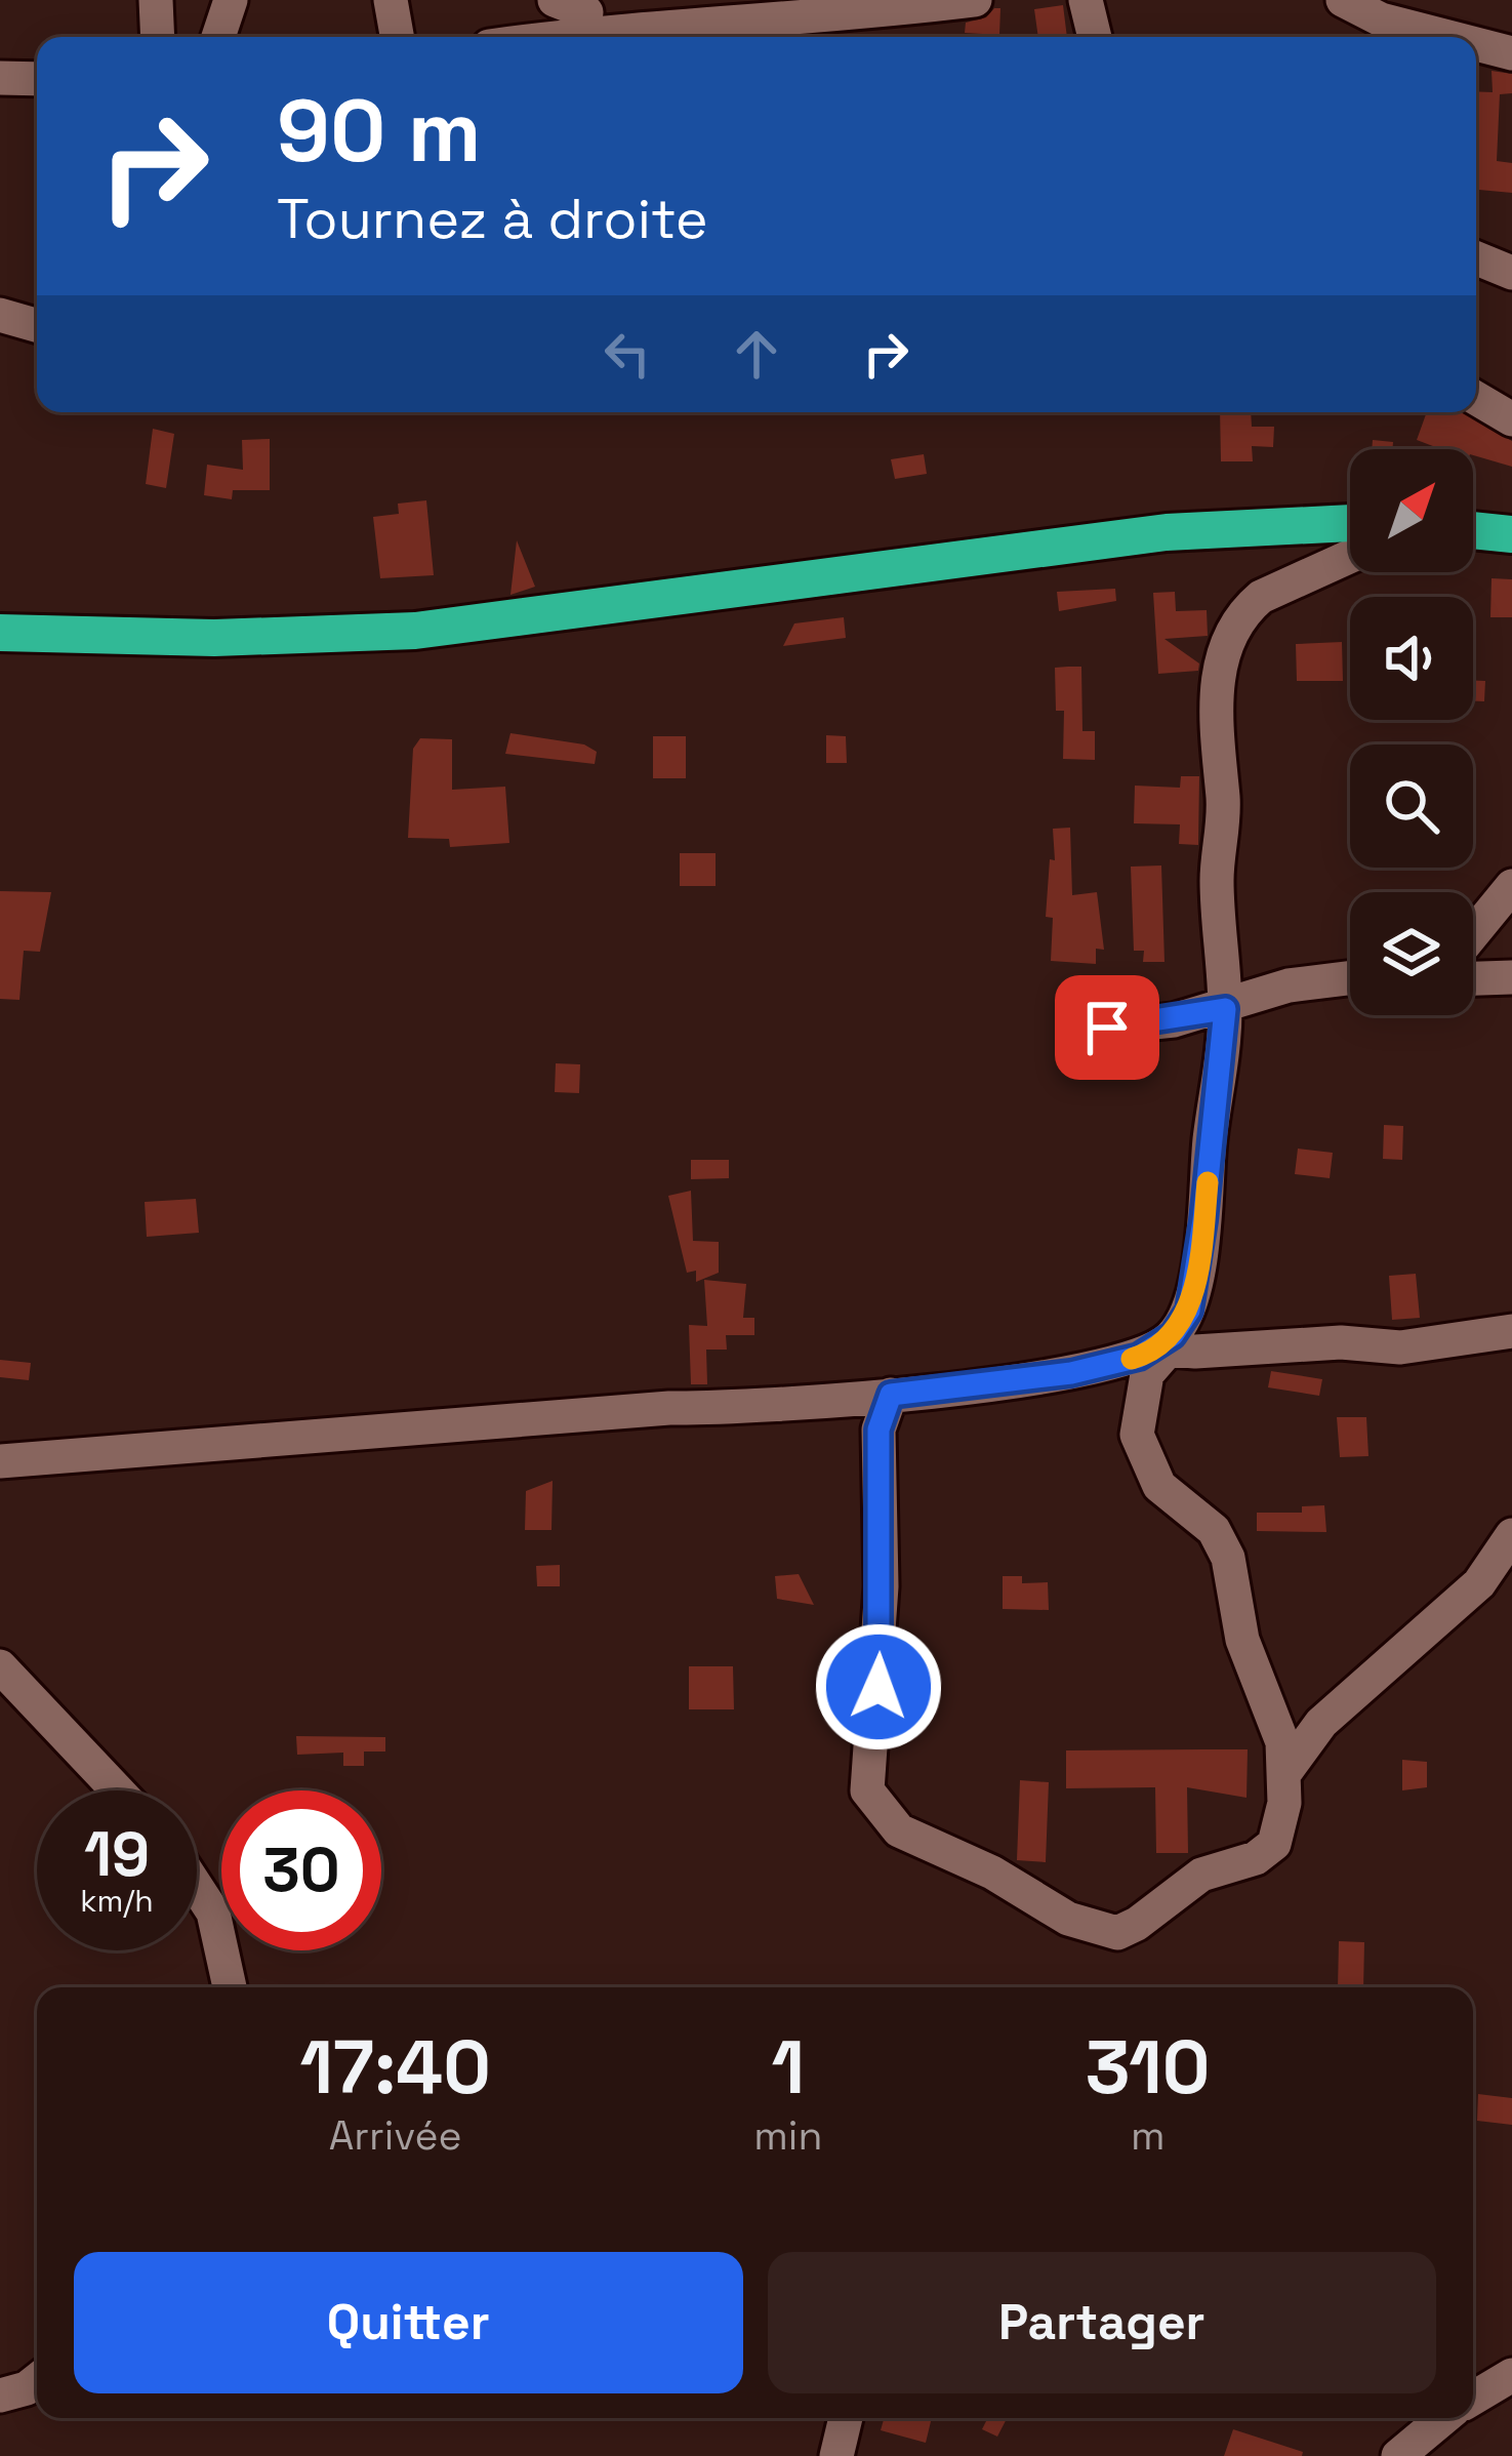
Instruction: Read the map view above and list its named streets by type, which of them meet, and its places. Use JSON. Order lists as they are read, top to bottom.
{
  "north": "top right",
  "page": {
    "turn": ["90 m", "Tournez à droite"],
    "speed": "19 km/h",
    "limit": "30",
    "eta": [
      "17:40",
      "Arrivée",
      "1",
      "min",
      "310",
      "m"
    ],
    "buttons": ["Quitter", "Partager"]
  }
}
